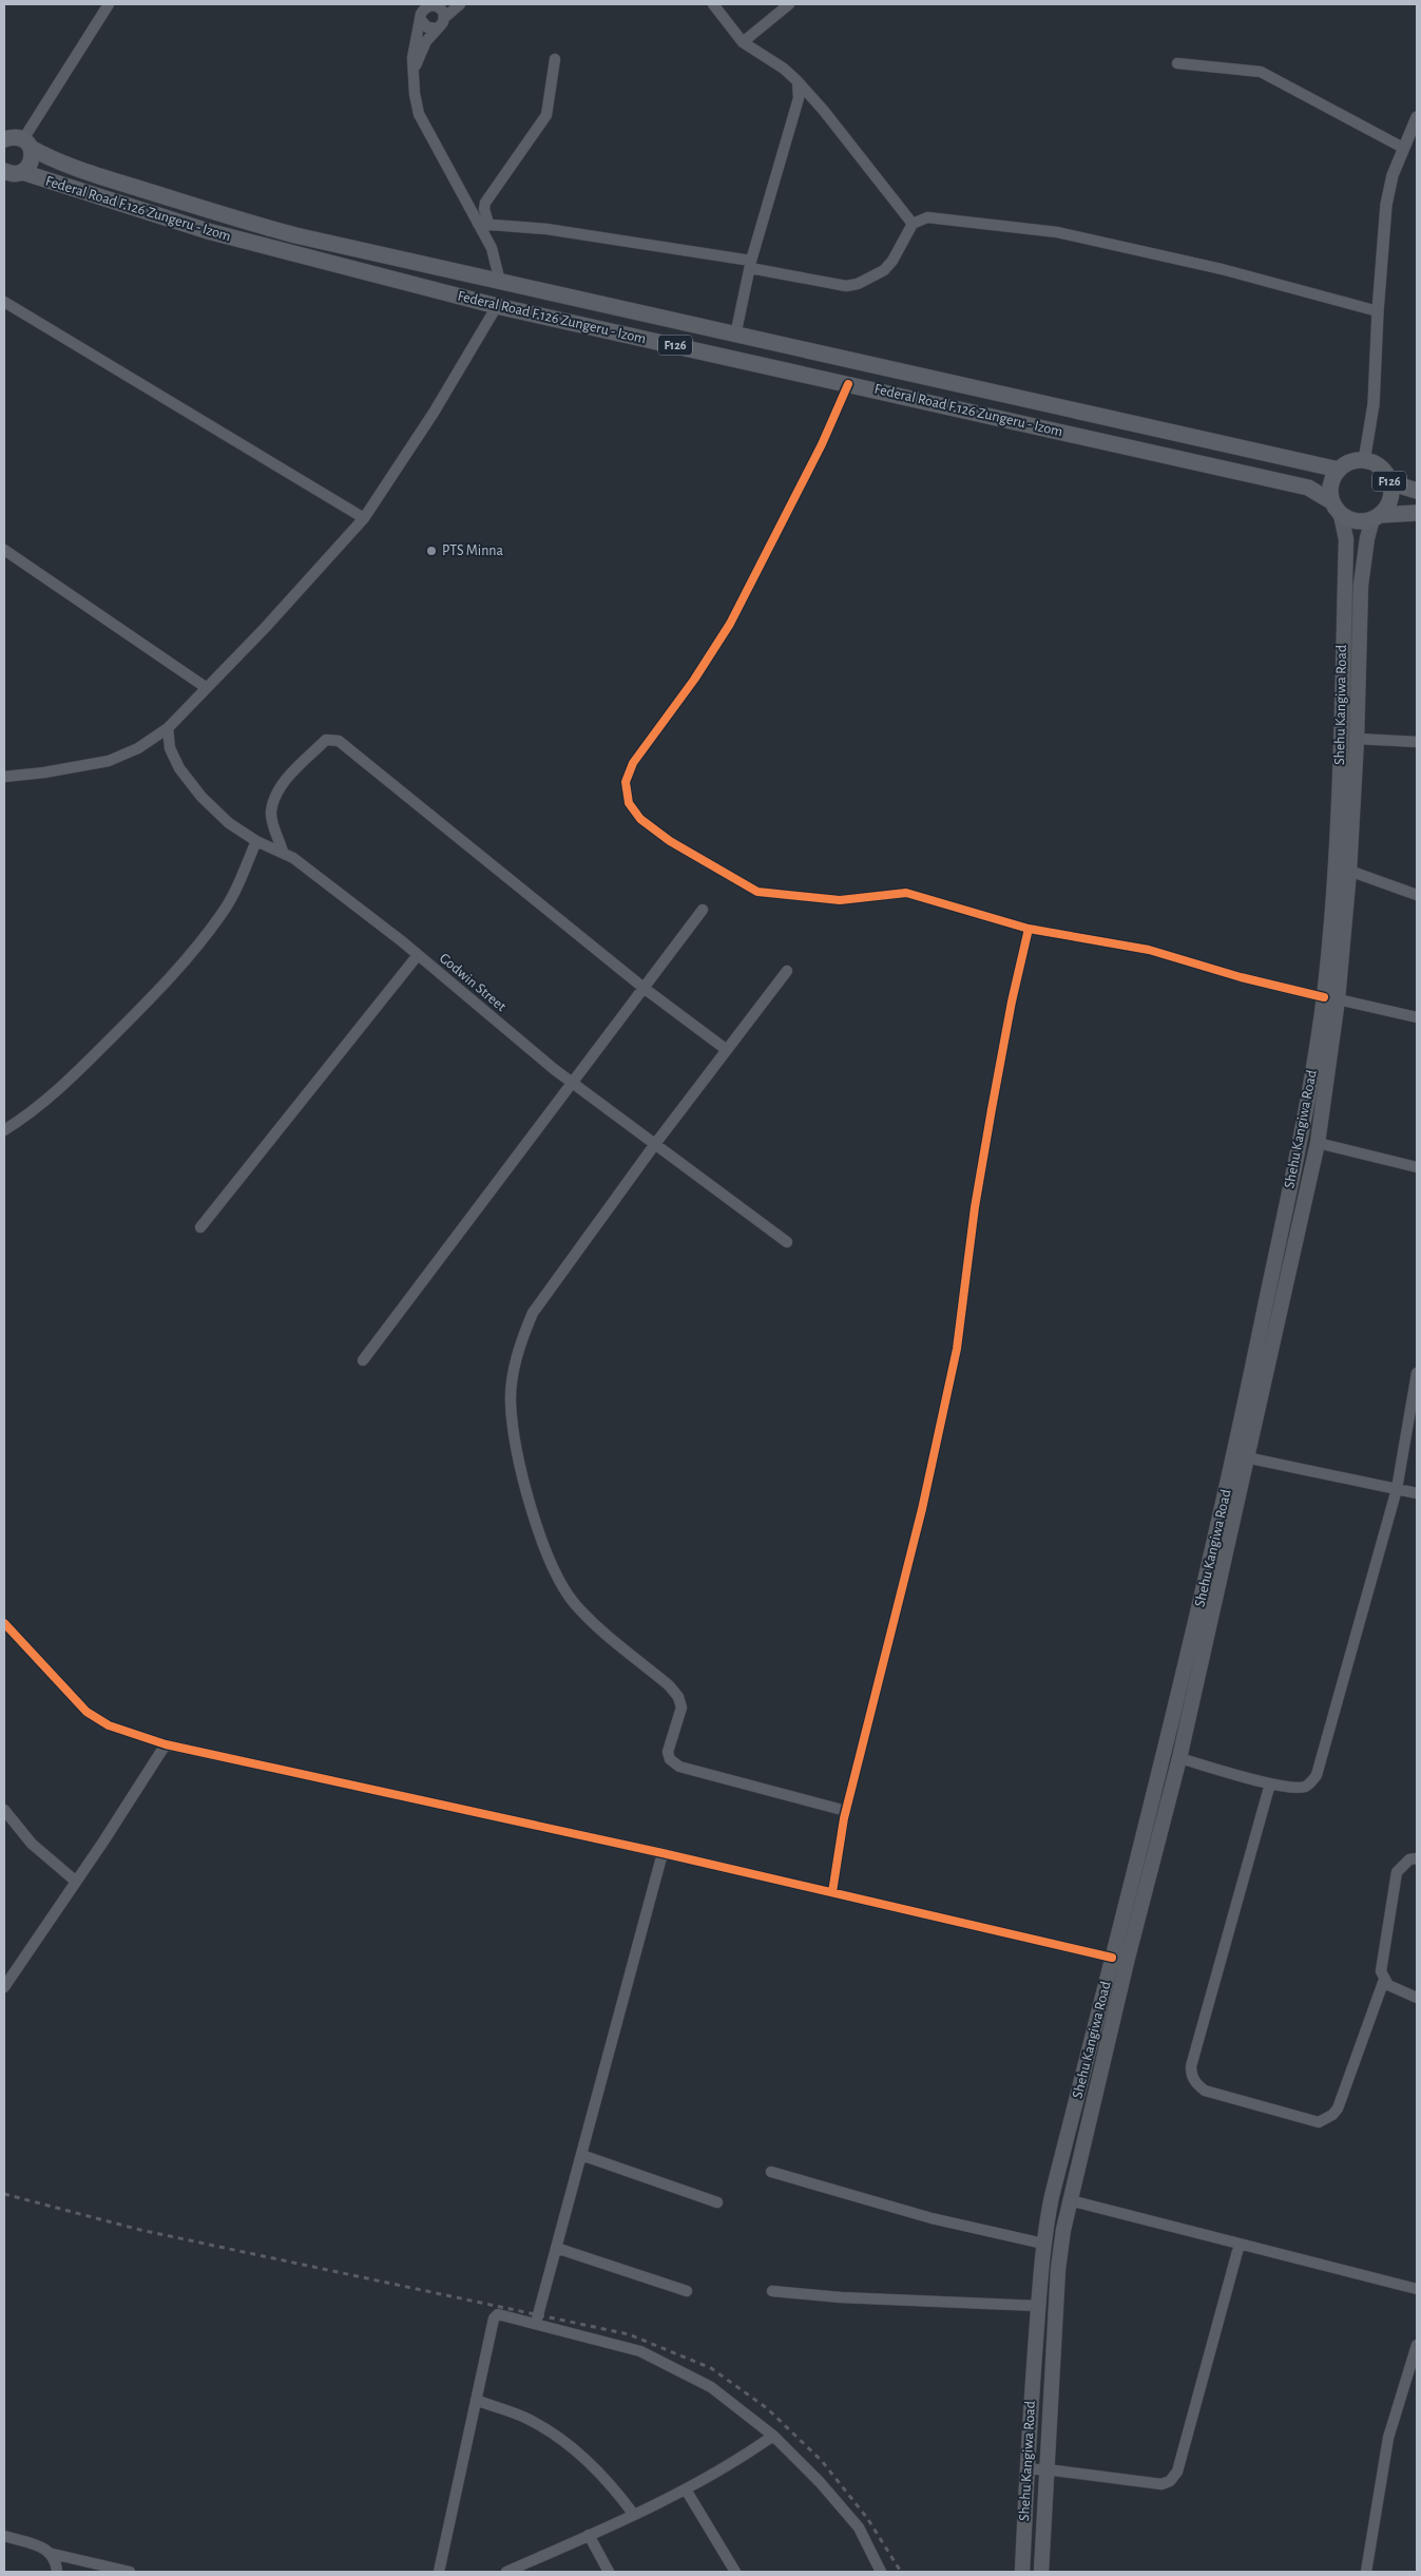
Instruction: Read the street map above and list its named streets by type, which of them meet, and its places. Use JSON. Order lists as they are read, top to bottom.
{
  "streets": {
    "main road": ["Federal Road F.126 Zungeru - Izom", "F126", "Shehu Kangiwa Road"],
    "street": ["Godwin Street"]
  },
  "crossings": [
    ["Federal Road F.126 Zungeru - Izom", "F126"],
    ["Federal Road F.126 Zungeru - Izom", "Shehu Kangiwa Road"],
    ["F126", "Shehu Kangiwa Road"]
  ],
  "places": ["PTS Minna"]
}
